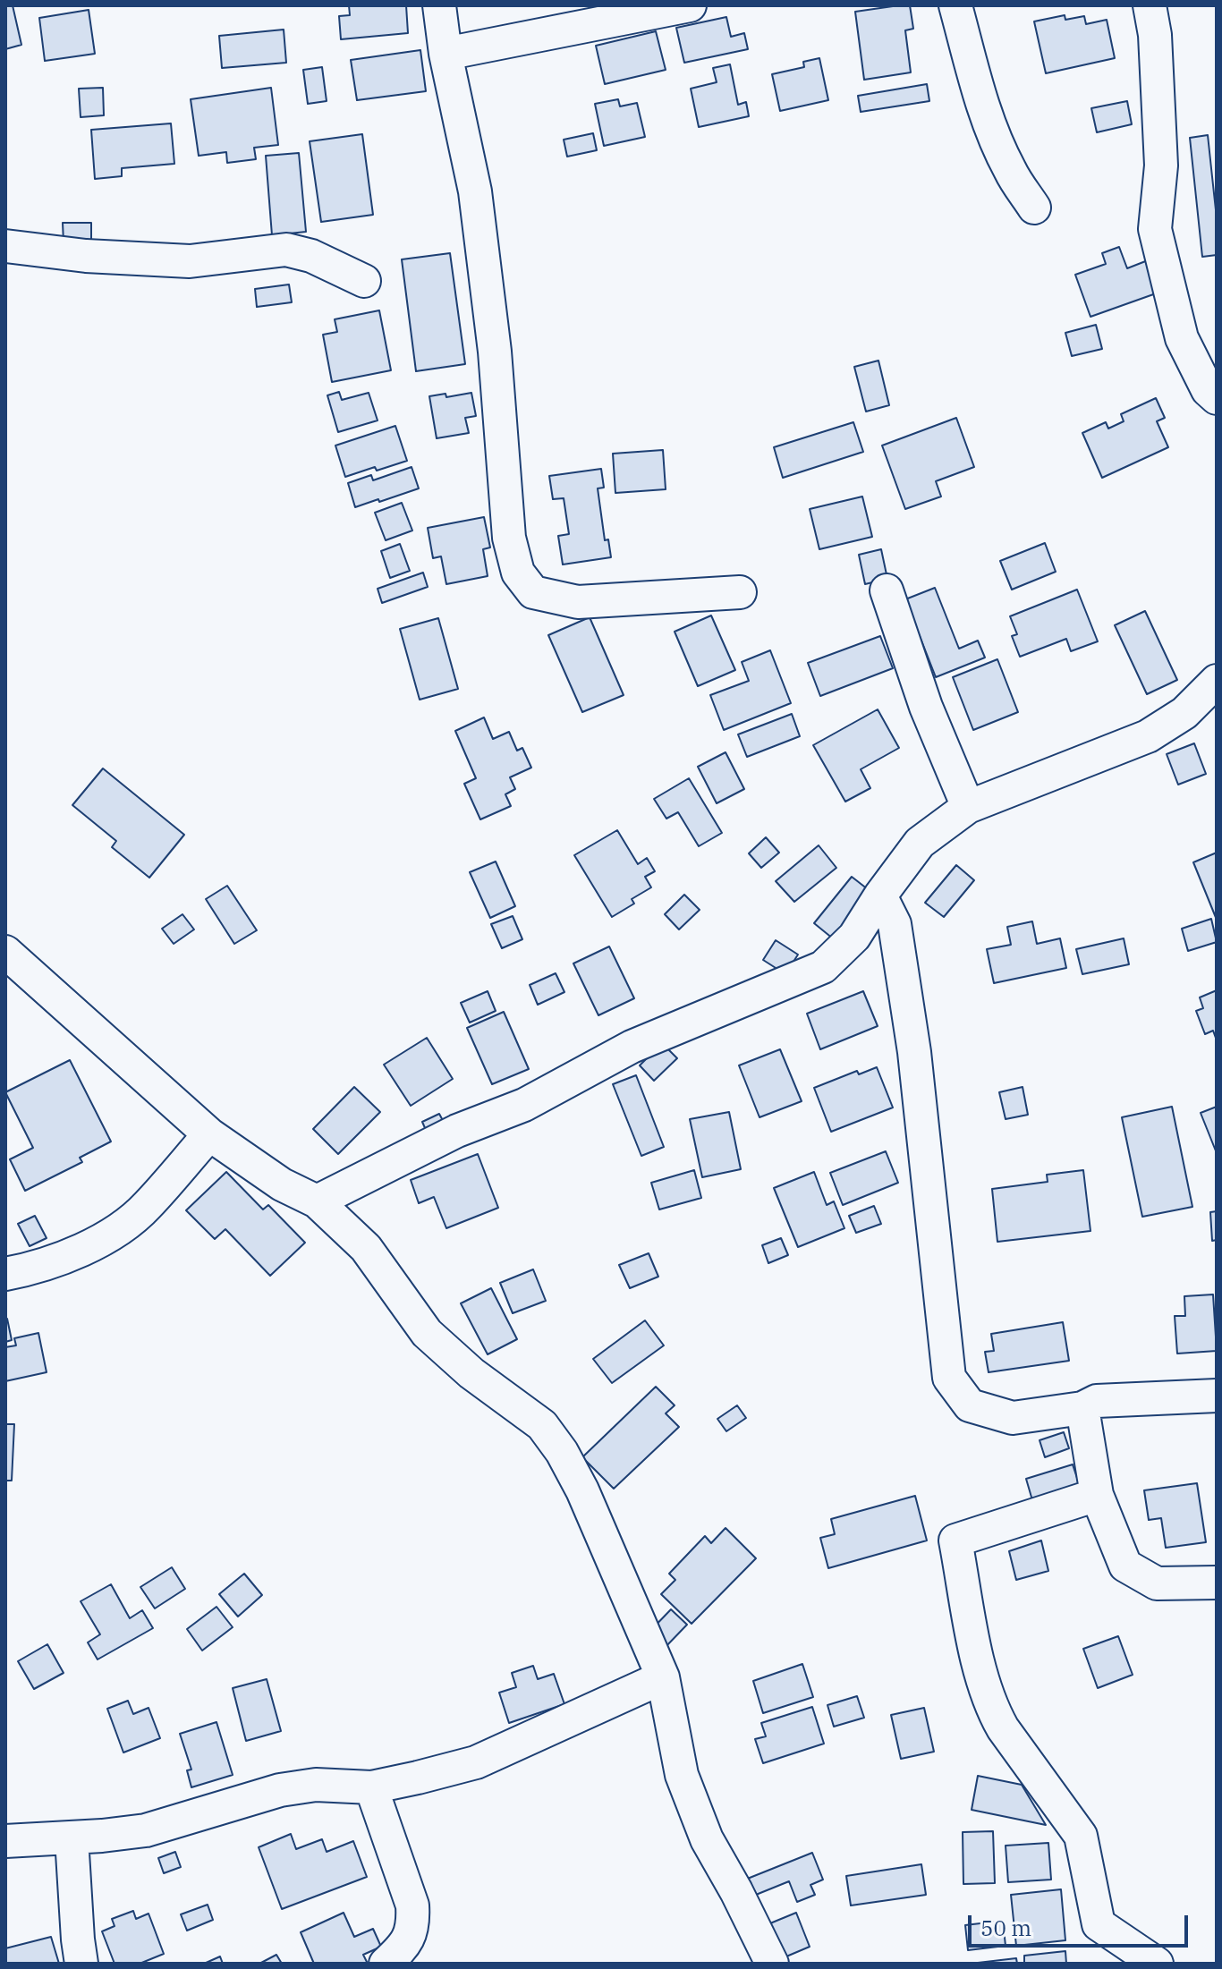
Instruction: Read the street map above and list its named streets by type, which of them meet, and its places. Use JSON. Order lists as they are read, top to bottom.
{
  "scale_bar": "50 m"
}
